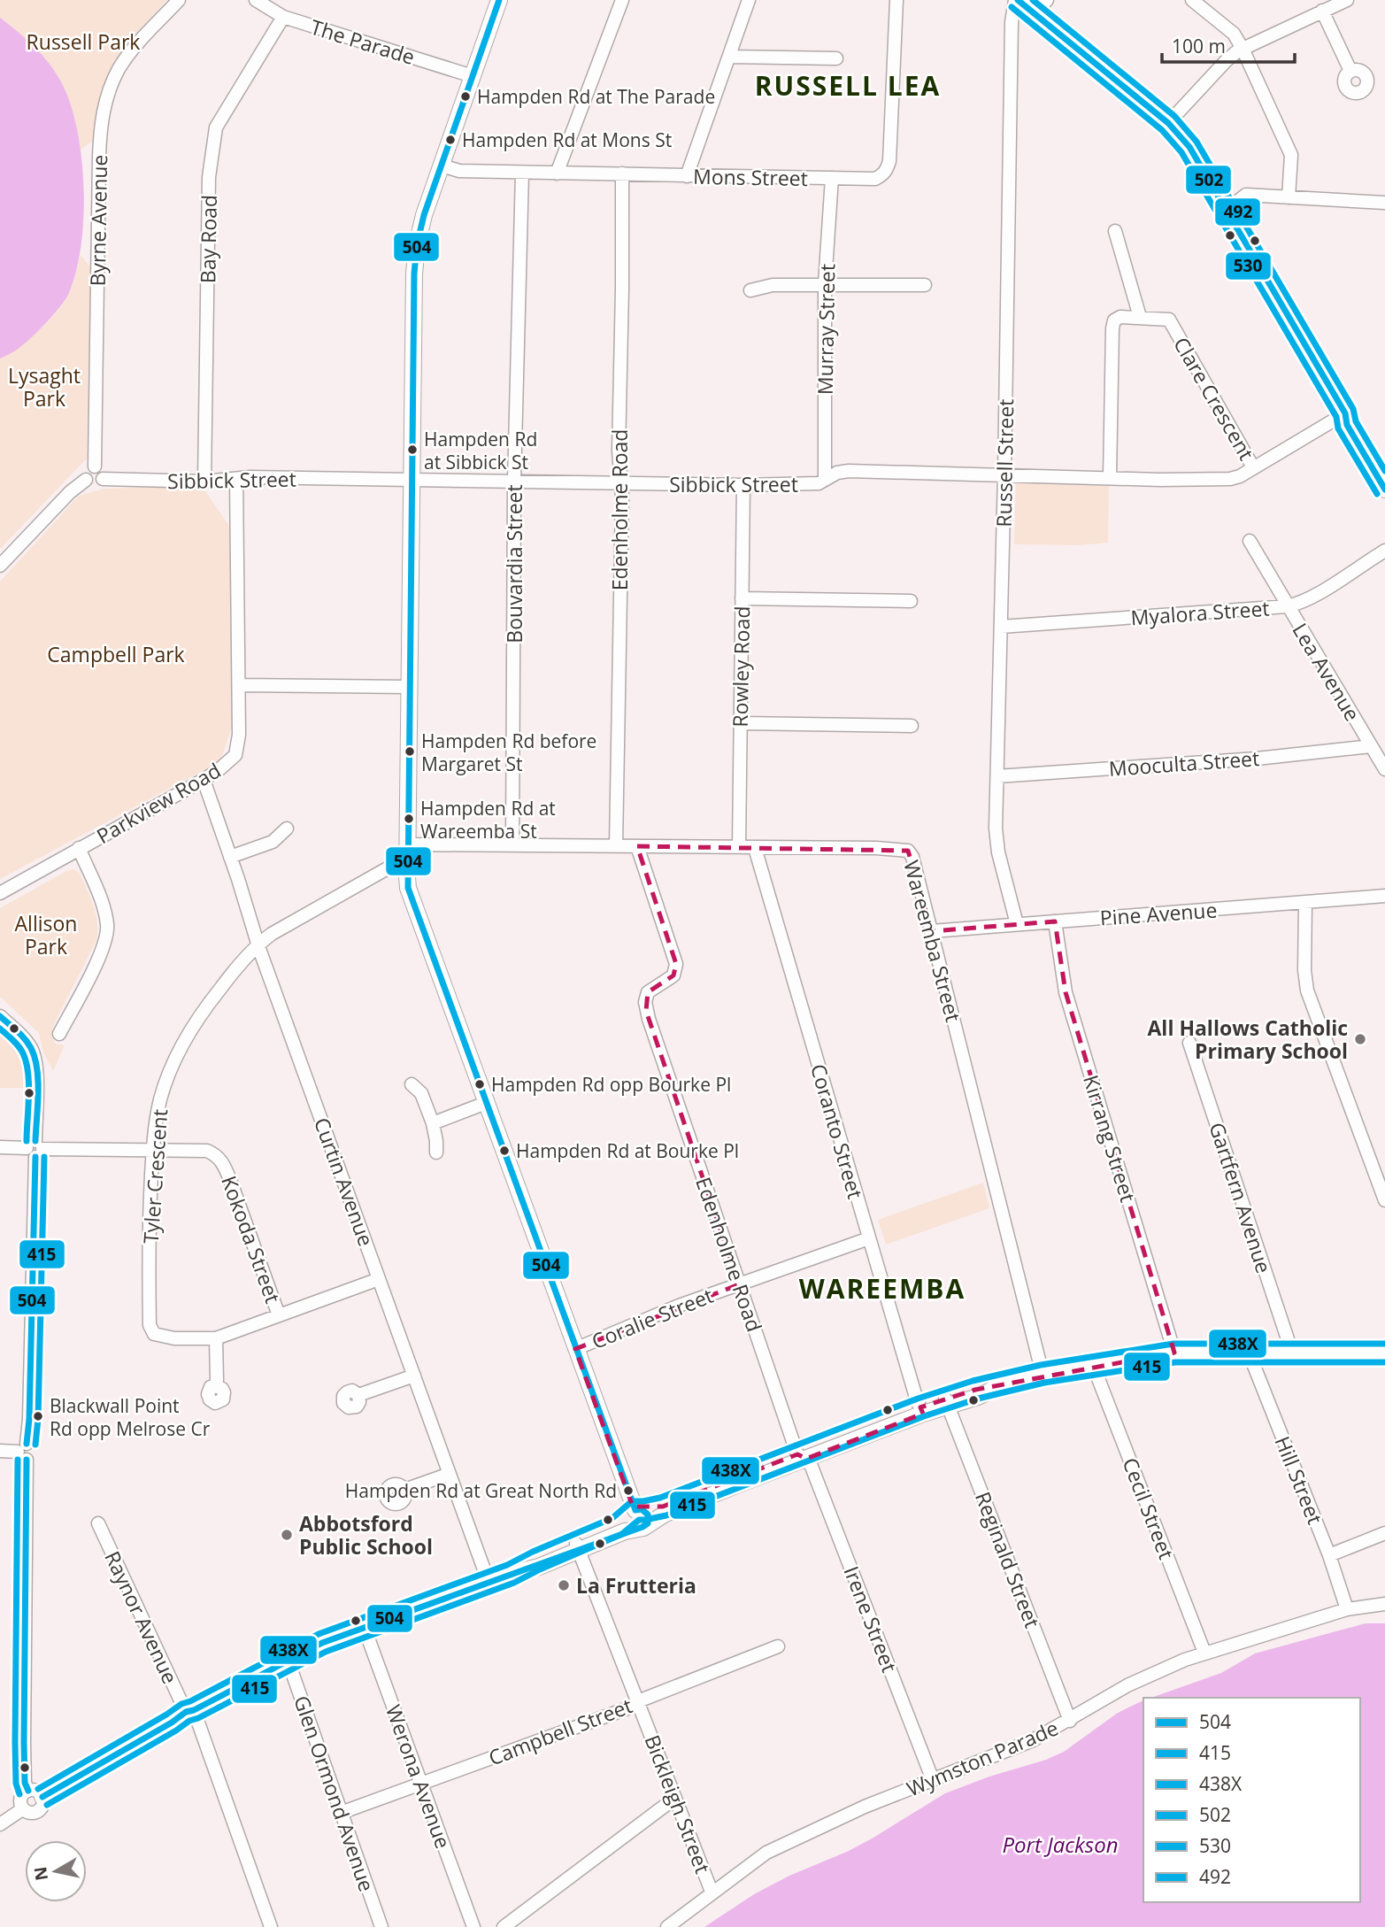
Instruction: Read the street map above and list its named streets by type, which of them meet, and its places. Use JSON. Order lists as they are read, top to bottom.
{
  "streets": {
    "street": [
      "The Parade",
      "Mons Street",
      "Byrne Avenue",
      "Bay Road",
      "Murray Street",
      "Clare Crescent",
      "Russell Street",
      "Sibbick Street",
      "Edenholme Road",
      "Bouvardia Street",
      "Myalora Street",
      "Rowley Road",
      "Lea Avenue",
      "Mooculta Street",
      "Parkview Road",
      "Pine Avenue",
      "Wareemba Street",
      "Coranto Street",
      "Kirrang Street",
      "Tyler Crescent",
      "Curtin Avenue",
      "Gartfern Avenue",
      "Kokoda Street",
      "Coralie Street",
      "Hill Street",
      "Cecil Street",
      "Reginald Street",
      "Raynor Avenue",
      "Irene Street",
      "Campbell Street",
      "Wymston Parade",
      "Werona Avenue",
      "Glen Ormond Avenue",
      "Bickleigh Street"
    ]
  },
  "crossings": [
    ["The Parade", "Bay Road"],
    ["Mons Street", "Murray Street"],
    ["Mons Street", "Edenholme Road"],
    ["Mons Street", "Bouvardia Street"],
    ["Byrne Avenue", "Sibbick Street"],
    ["Bay Road", "Sibbick Street"],
    ["Murray Street", "Sibbick Street"],
    ["Clare Crescent", "Sibbick Street"],
    ["Russell Street", "Sibbick Street"],
    ["Russell Street", "Myalora Street"],
    ["Russell Street", "Mooculta Street"],
    ["Russell Street", "Pine Avenue"],
    ["Sibbick Street", "Edenholme Road"],
    ["Sibbick Street", "Bouvardia Street"],
    ["Sibbick Street", "Rowley Road"],
    ["Sibbick Street", "Parkview Road"],
    ["Edenholme Road", "Wareemba Street"],
    ["Edenholme Road", "Coralie Street"],
    ["Edenholme Road", "Irene Street"],
    ["Bouvardia Street", "Wareemba Street"],
    ["Myalora Street", "Lea Avenue"],
    ["Rowley Road", "Wareemba Street"],
    ["Lea Avenue", "Mooculta Street"],
    ["Parkview Road", "Curtin Avenue"],
    ["Pine Avenue", "Wareemba Street"],
    ["Pine Avenue", "Kirrang Street"],
    ["Wareemba Street", "Coranto Street"],
    ["Coranto Street", "Coralie Street"],
    ["Tyler Crescent", "Curtin Avenue"],
    ["Tyler Crescent", "Kokoda Street"],
    ["Hill Street", "Wymston Parade"],
    ["Cecil Street", "Wymston Parade"],
    ["Reginald Street", "Wymston Parade"],
    ["Irene Street", "Wymston Parade"],
    ["Campbell Street", "Werona Avenue"],
    ["Campbell Street", "Glen Ormond Avenue"],
    ["Campbell Street", "Bickleigh Street"],
    ["Wymston Parade", "Bickleigh Street"]
  ],
  "districts": ["RUSSELL LEA", "WAREEMBA"],
  "water": ["Port Jackson"],
  "parks": [
    "Russell Park",
    "Lysaght Park",
    "Campbell Park",
    "Allison Park"
  ],
  "places": [
    "Hampden Rd at The Parade",
    "Hampden Rd at Mons St",
    "Hampden Rd at Sibbick St",
    "Hampden Rd before Margaret St",
    "Hampden Rd at Wareemba St",
    "All Hallows Catholic Primary School",
    "Hampden Rd opp Bourke Pl",
    "Hampden Rd at Bourke Pl",
    "Blackwall Point Rd opp Melrose Cr",
    "Hampden Rd at Great North Rd",
    "Abbotsford Public School",
    "La Frutteria"
  ],
  "lines": [
    "transit line 504",
    "transit line 502",
    "transit line 492",
    "transit line 530",
    "transit line 415",
    "transit line 438X"
  ],
  "legend": [
    "504",
    "415",
    "438X",
    "502",
    "530",
    "492"
  ],
  "scale_bar": "100 m",
  "north": "left"
}
